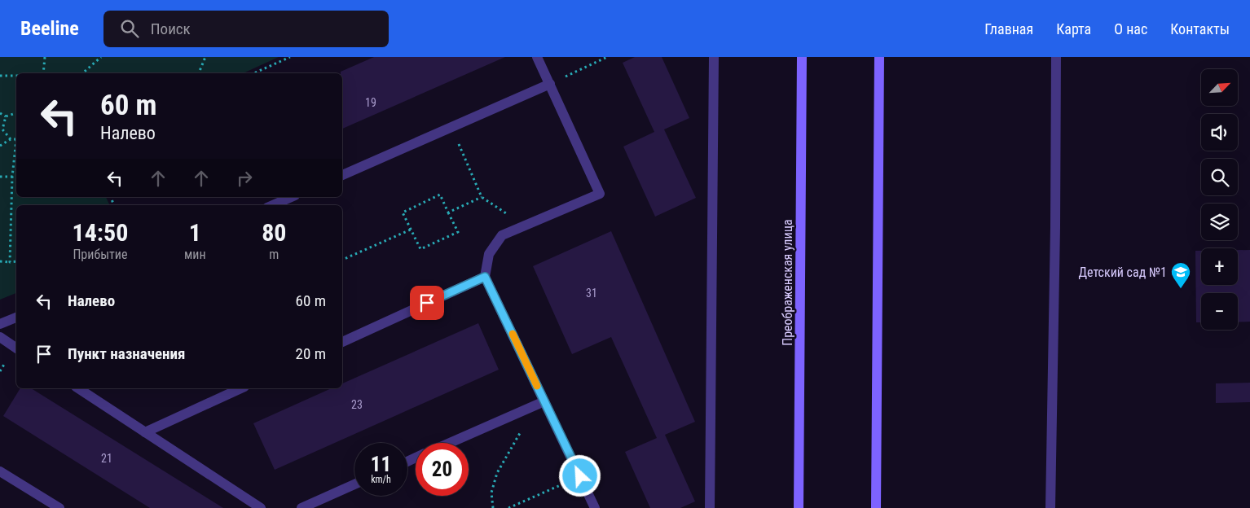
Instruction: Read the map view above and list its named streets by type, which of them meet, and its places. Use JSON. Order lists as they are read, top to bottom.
{
  "streets": {
    "street": ["Преображенская улица"]
  },
  "places": {
    "school or university": ["Детский сад №1"]
  },
  "house_numbers": [
    "19",
    "31",
    "23",
    "21"
  ],
  "north": "top right",
  "page": {
    "header": "Beeline",
    "search": "Поиск",
    "nav": [
      "Главная",
      "Карта",
      "О нас",
      "Контакты"
    ],
    "map_buttons": ["+", "−"],
    "turn": ["60 m", "Налево"],
    "eta": [
      "14:50",
      "Прибытие",
      "1",
      "мин",
      "80",
      "m"
    ],
    "list": [
      {
        "name": "Налево",
        "value": "60 m"
      },
      {
        "name": "Пункт назначения",
        "value": "20 m"
      }
    ],
    "speed": "11 km/h",
    "limit": "20"
  }
}
